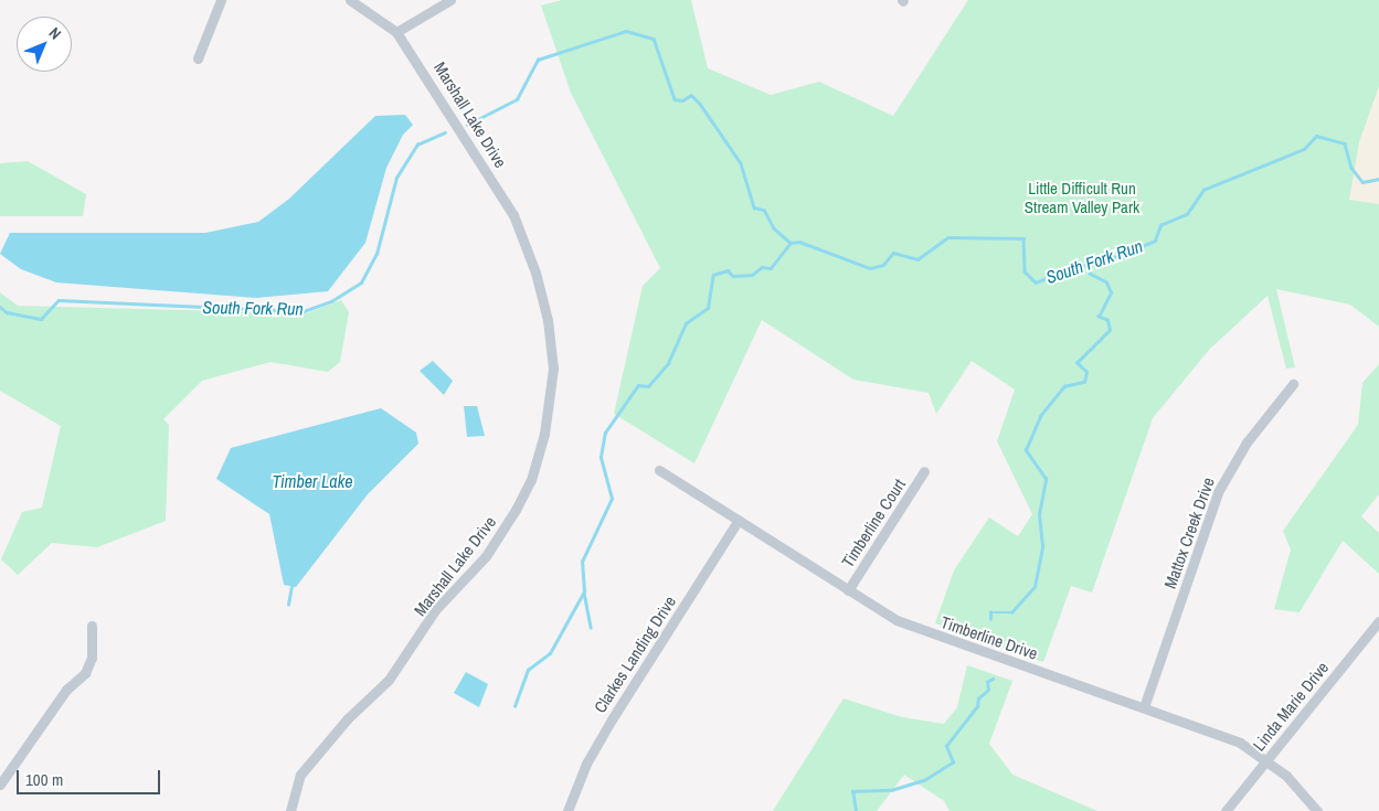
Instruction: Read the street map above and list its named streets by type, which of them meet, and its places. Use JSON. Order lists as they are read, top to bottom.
{
  "streets": {
    "street": [
      "Marshall Lake Drive",
      "Timberline Court",
      "Mattox Creek Drive",
      "Timberline Drive",
      "Clarkes Landing Drive",
      "Linda Marie Drive"
    ]
  },
  "crossings": [
    ["Timberline Court", "Timberline Drive"],
    ["Mattox Creek Drive", "Timberline Drive"],
    ["Timberline Drive", "Clarkes Landing Drive"],
    ["Timberline Drive", "Linda Marie Drive"]
  ],
  "water": ["South Fork Run", "Timber Lake"],
  "parks": ["Little Difficult Run Stream Valley Park"],
  "scale_bar": "100 m",
  "north": "top right"
}
